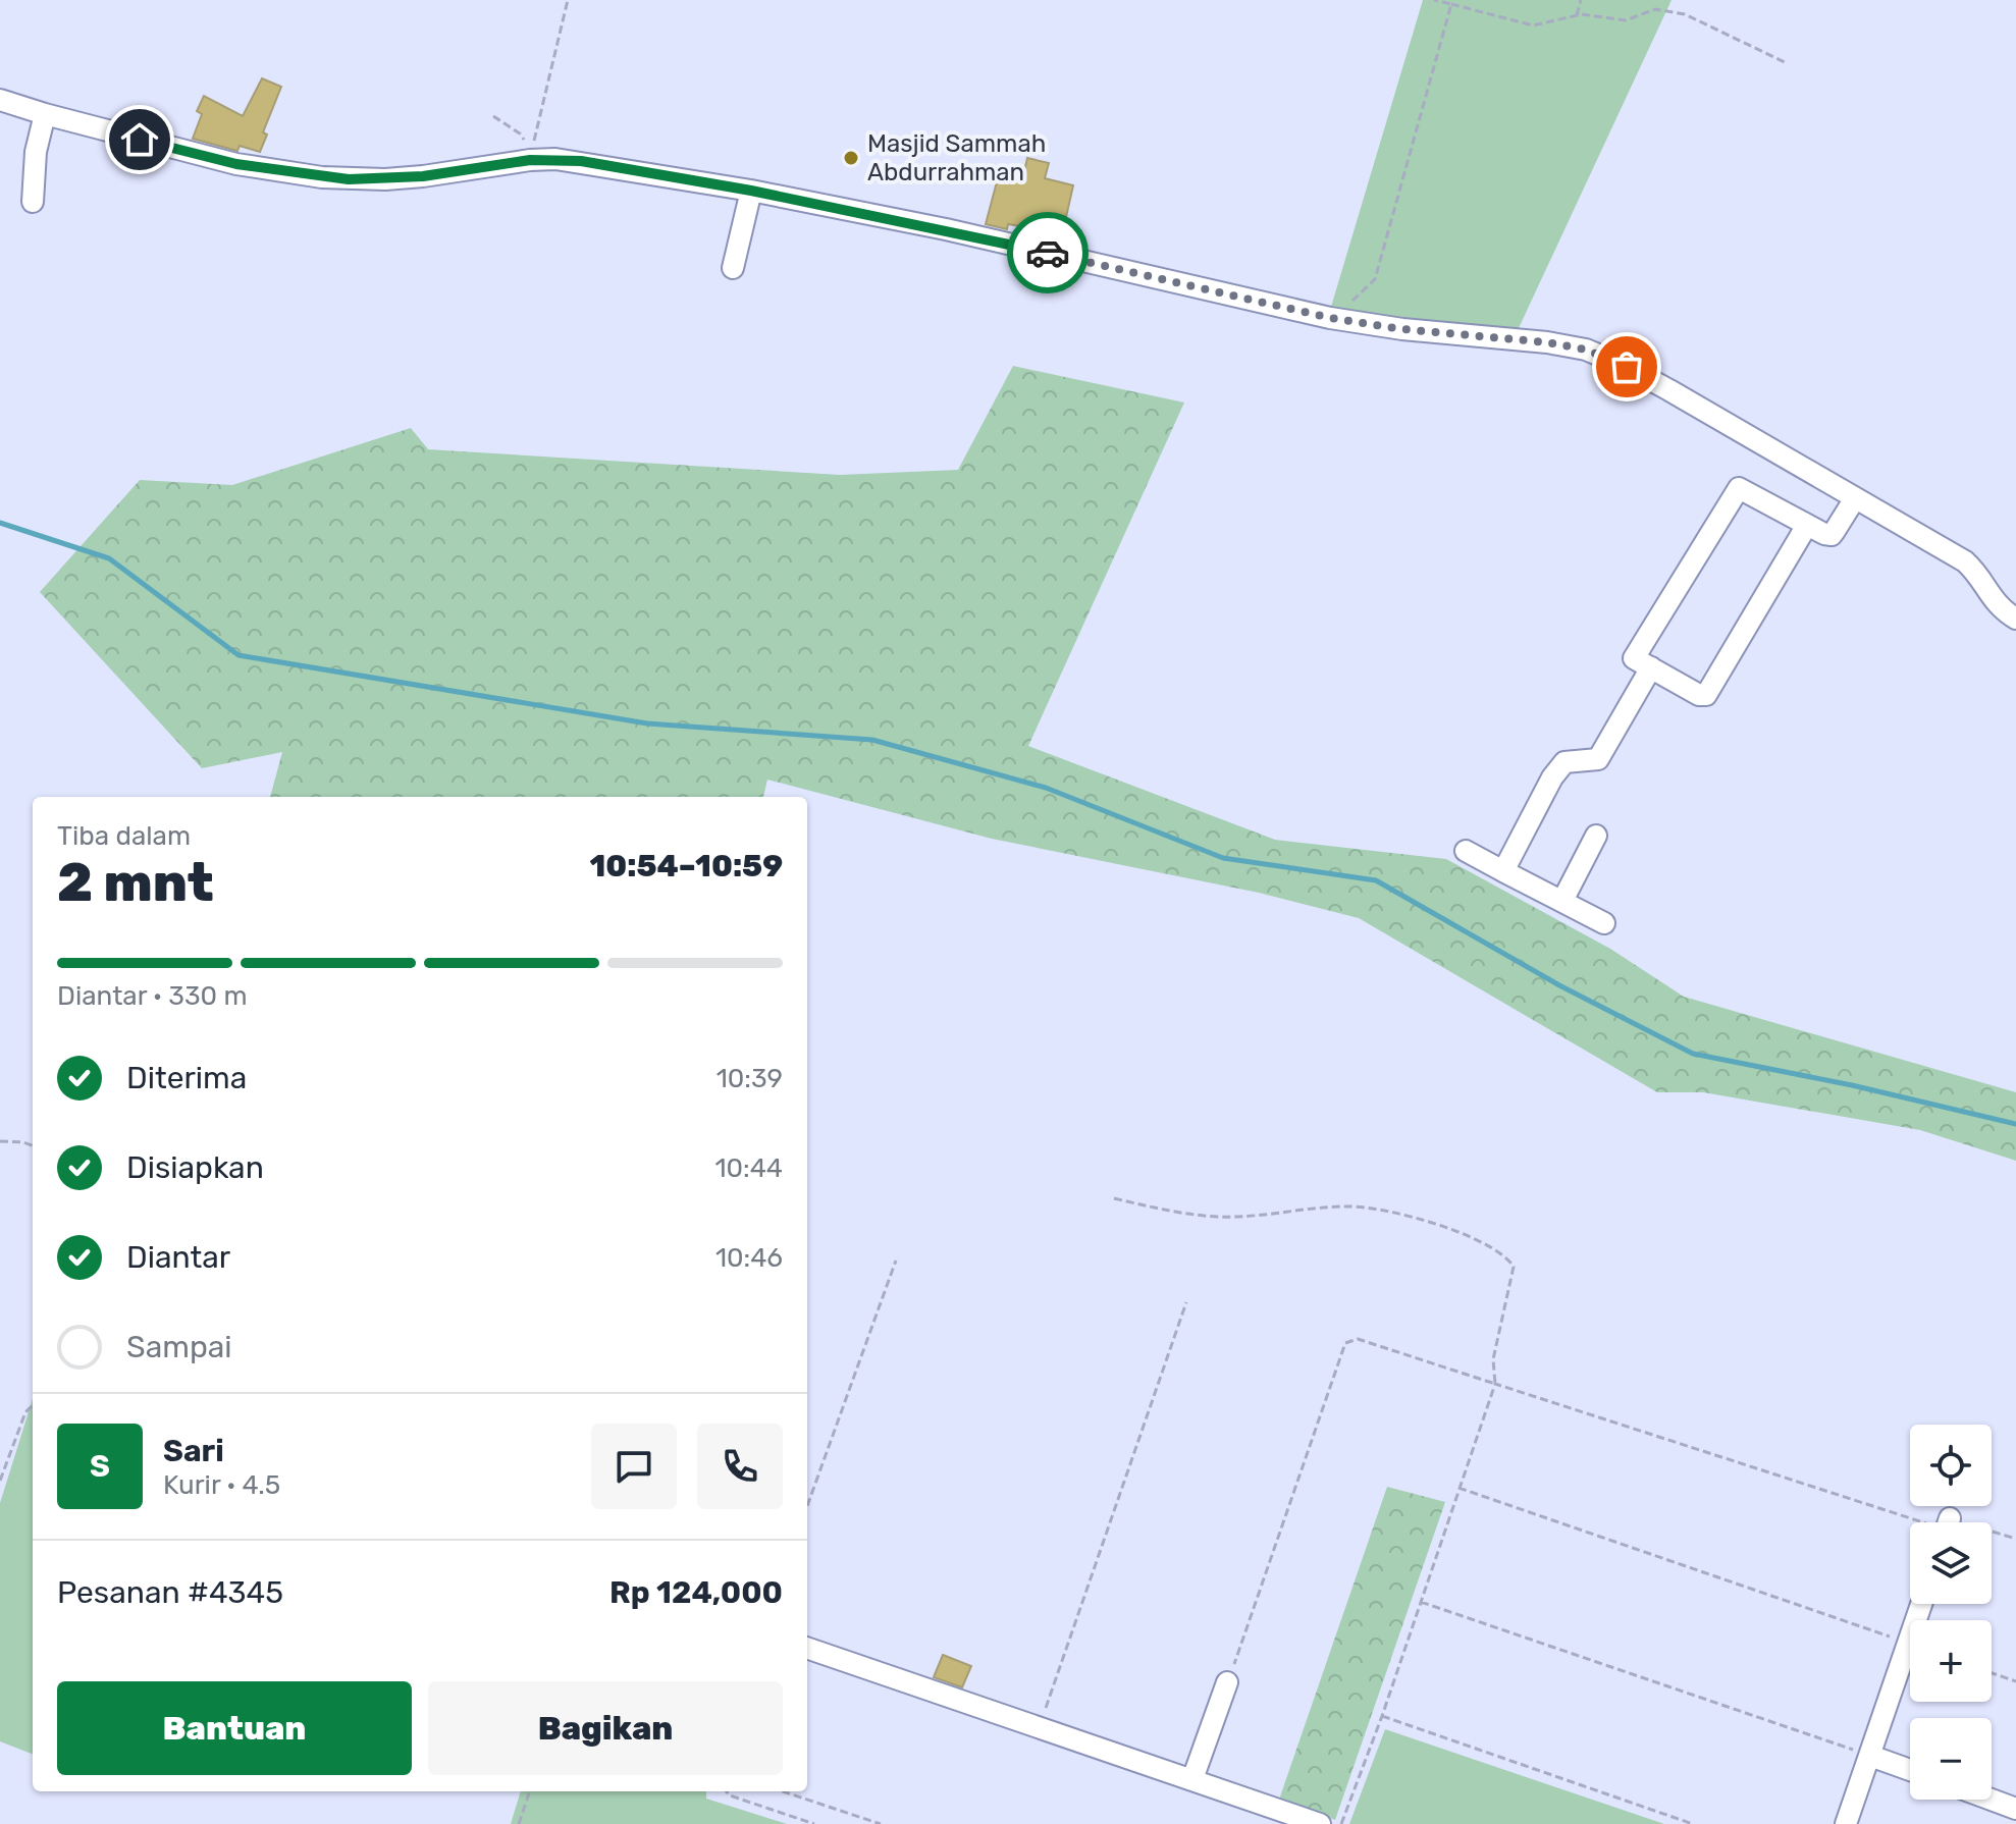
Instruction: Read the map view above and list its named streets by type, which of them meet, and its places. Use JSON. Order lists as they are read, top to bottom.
{
  "places": ["Masjid Sammah Abdurrahman"],
  "page": {
    "heading": ["2 mnt", "Tiba dalam", "10:54–10:59"],
    "panel": [
      "Sari",
      "Kurir · 4.5",
      "Pesanan #4345",
      "Rp 124,000"
    ],
    "bar": "Diantar · 330 m",
    "list": [
      ["Diterima", "10:39"],
      ["Disiapkan", "10:44"],
      ["Diantar", "10:46"],
      "Sampai"
    ],
    "round": "S",
    "map_buttons": ["+", "−"],
    "buttons": ["Bantuan", "Bagikan"]
  }
}
